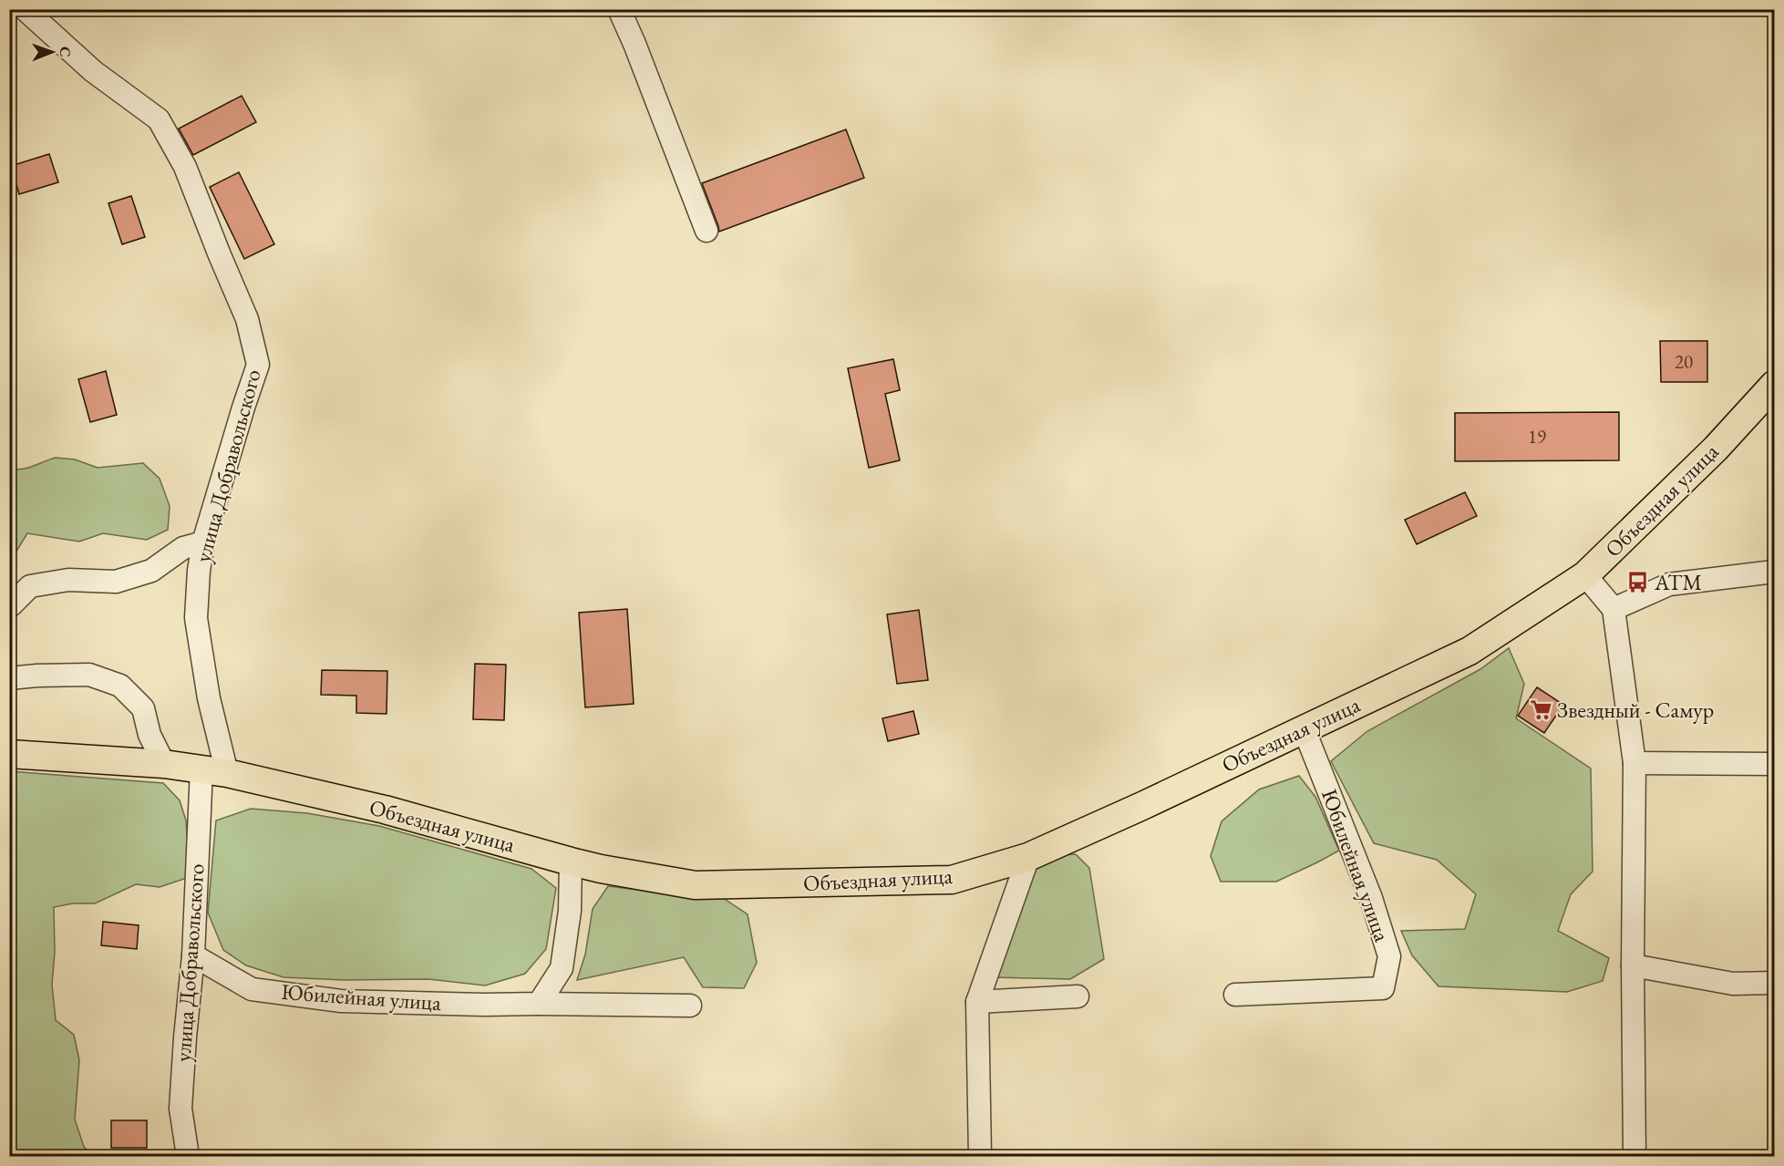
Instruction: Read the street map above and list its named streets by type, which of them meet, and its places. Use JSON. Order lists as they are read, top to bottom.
{
  "streets": {
    "main road": ["Объездная улица"],
    "street": ["улица Добравольского", "Юбилейная улица"]
  },
  "crossings": [
    ["улица Добравольского", "Объездная улица"],
    ["улица Добравольского", "Юбилейная улица"],
    ["Объездная улица", "Юбилейная улица"]
  ],
  "places": {
    "bus stop": ["АТМ"],
    "supermarket": ["Звездный - Самур"]
  },
  "house_numbers": ["20", "19"],
  "north": "right"
}
